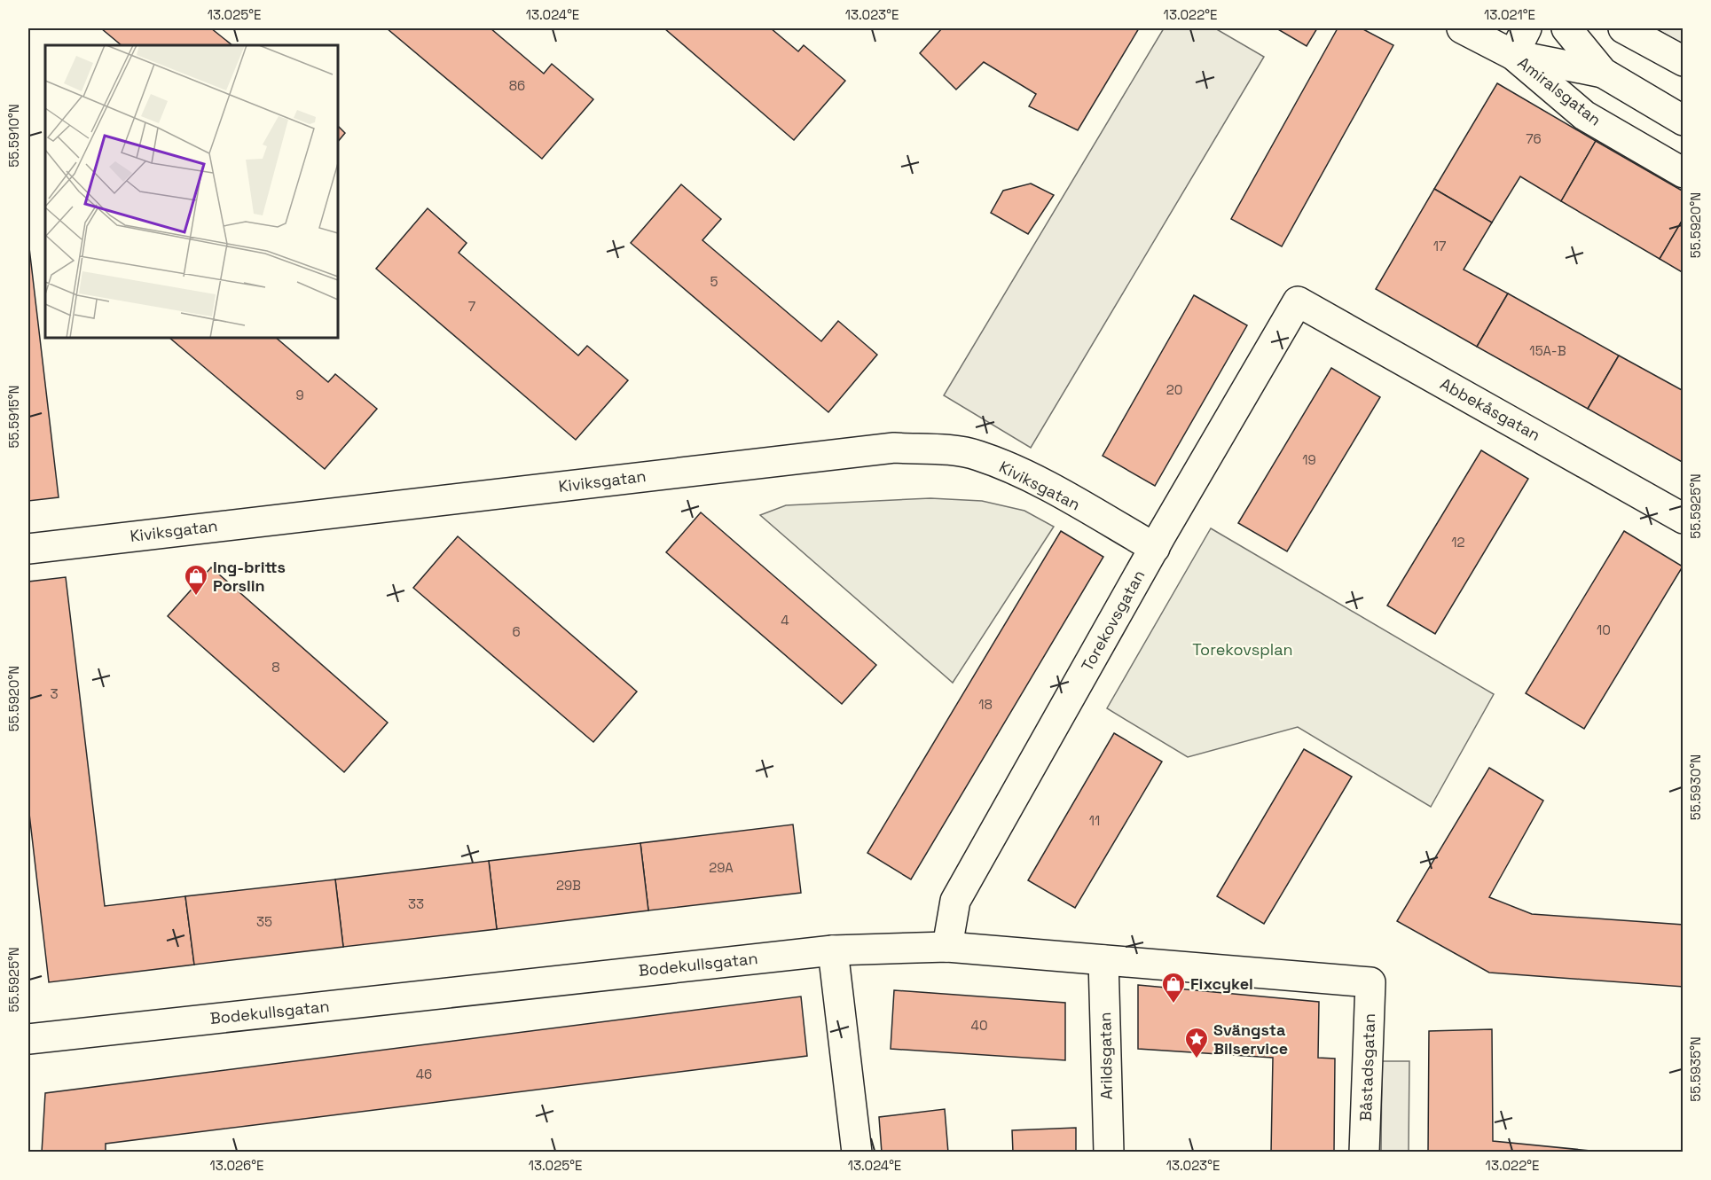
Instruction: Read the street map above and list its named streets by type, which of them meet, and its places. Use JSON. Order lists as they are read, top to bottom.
{
  "streets": {
    "street": [
      "Amiralsgatan",
      "Abbekåsgatan",
      "Kiviksgatan",
      "Torekovsgatan",
      "Bodekullsgatan",
      "Arildsgatan",
      "Båstadsgatan"
    ]
  },
  "crossings": [
    ["Abbekåsgatan", "Torekovsgatan"],
    ["Kiviksgatan", "Torekovsgatan"],
    ["Torekovsgatan", "Bodekullsgatan"],
    ["Bodekullsgatan", "Arildsgatan"],
    ["Bodekullsgatan", "Båstadsgatan"]
  ],
  "parks": ["Torekovsplan"],
  "places": {
    "shop": ["Ing-britts Porslin", "Fixcykel"],
    "place": ["Svängsta Bilservice"]
  },
  "house_numbers": [
    "86",
    "76",
    "17",
    "5",
    "7",
    "15A-B",
    "20",
    "9",
    "19",
    "12",
    "4",
    "10",
    "6",
    "8",
    "3",
    "18",
    "11",
    "29A",
    "29B",
    "33",
    "35",
    "40",
    "46"
  ],
  "coordinates": [
    "13.025°E",
    "13.024°E",
    "13.023°E",
    "13.022°E",
    "13.021°E",
    "55.5910°N",
    "55.5920°N",
    "55.5915°N",
    "55.5925°N",
    "55.5930°N",
    "55.5935°N",
    "13.026°E"
  ]
}
